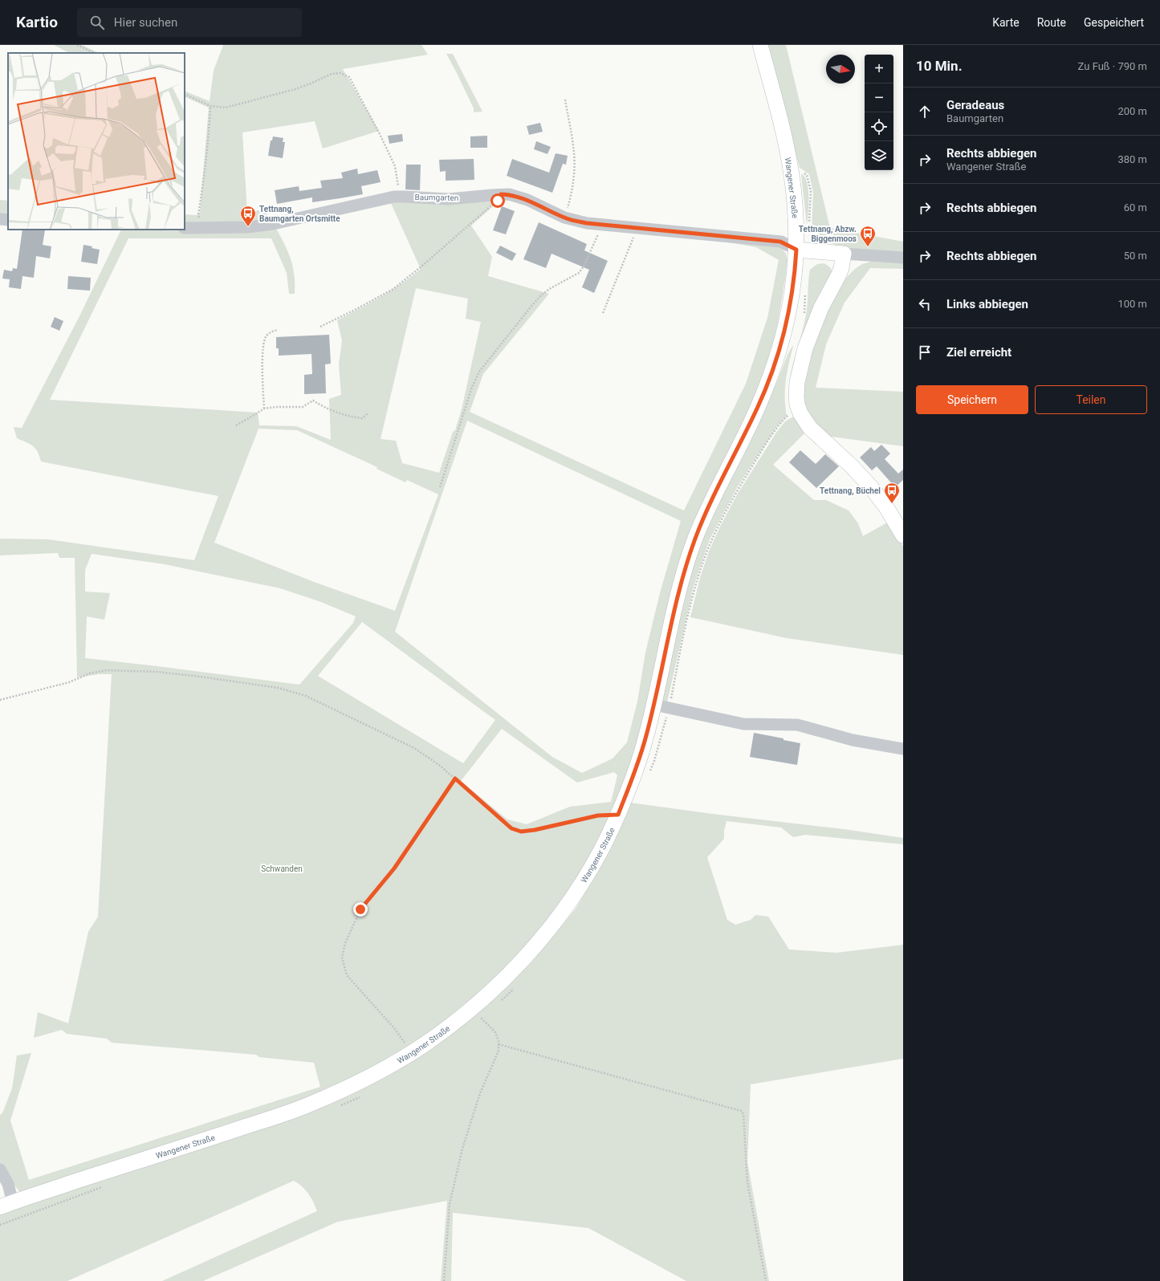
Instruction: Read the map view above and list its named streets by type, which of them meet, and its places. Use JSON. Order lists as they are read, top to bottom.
{
  "streets": {
    "main road": ["Wangener Straße"],
    "street": ["Baumgarten"]
  },
  "crossings": [
    ["Wangener Straße", "Baumgarten"]
  ],
  "parks": ["Schwanden"],
  "places": {
    "bus stop": ["Tettnang, Baumgarten Ortsmitte", "Tettnang, Abzw. Biggenmoos", "Tettnang, Büchel"]
  },
  "north": "right",
  "page": {
    "header": "Kartio",
    "search": "Hier suchen",
    "nav": ["Karte", "Route", "Gespeichert"],
    "heading": ["10 Min.", "Zu Fuß · 790 m"],
    "map_buttons": ["+", "−"],
    "list": [
      ["Geradeaus", "Baumgarten", "200 m"],
      ["Rechts abbiegen", "Wangener Straße", "380 m"],
      ["Rechts abbiegen", "60 m"],
      ["Rechts abbiegen", "50 m"],
      ["Links abbiegen", "100 m"],
      "Ziel erreicht"
    ],
    "buttons": ["Speichern", "Teilen"]
  }
}
